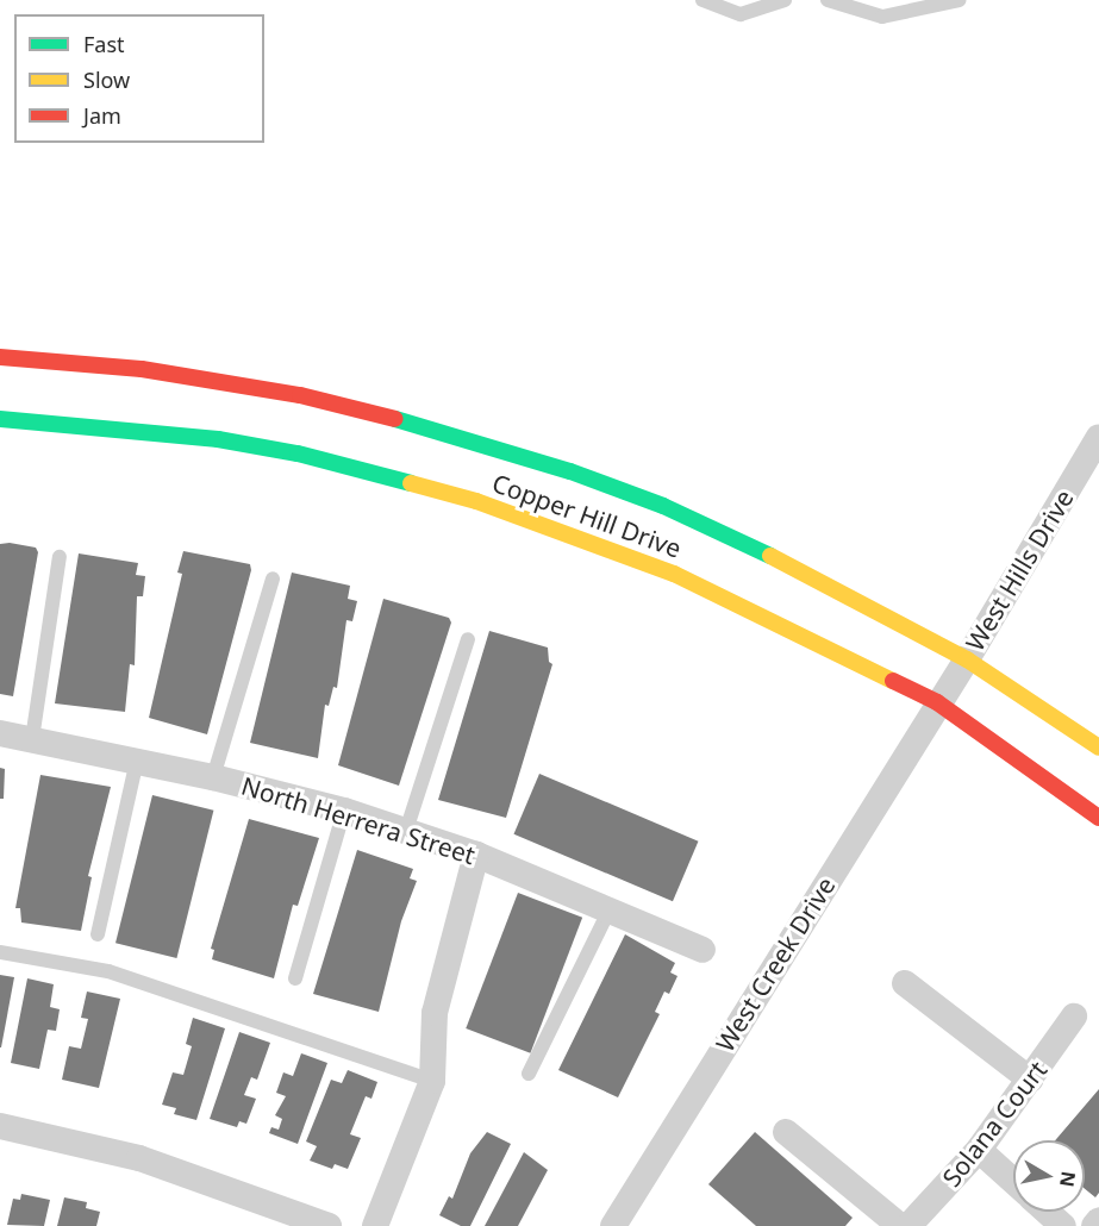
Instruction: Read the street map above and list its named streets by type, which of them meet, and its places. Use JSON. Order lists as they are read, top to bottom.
{
  "streets": {
    "main road": ["Copper Hill Drive"],
    "street": [
      "West Hills Drive",
      "North Herrera Street",
      "West Creek Drive",
      "Solana Court"
    ]
  },
  "crossings": [
    ["Copper Hill Drive", "West Hills Drive"],
    ["Copper Hill Drive", "West Creek Drive"],
    ["West Hills Drive", "West Creek Drive"]
  ],
  "legend": ["Fast", "Slow", "Jam"],
  "north": "right"
}
